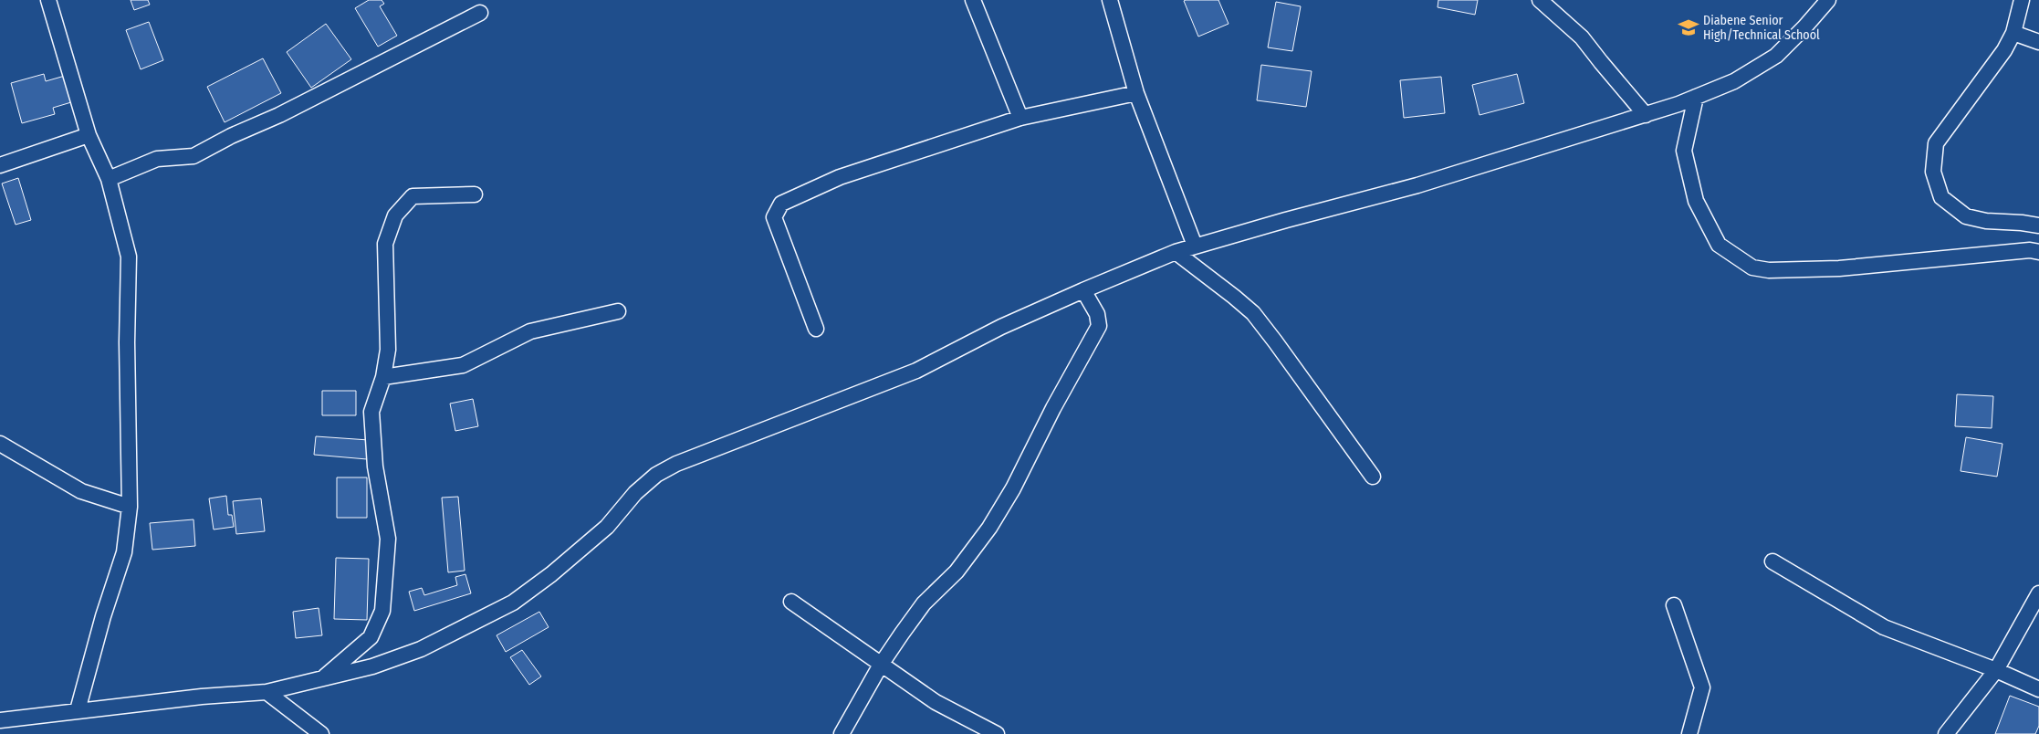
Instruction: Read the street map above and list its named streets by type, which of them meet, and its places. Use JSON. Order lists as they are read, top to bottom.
{
  "places": {
    "school or university": ["Diabene Senior High/Technical School"]
  }
}
